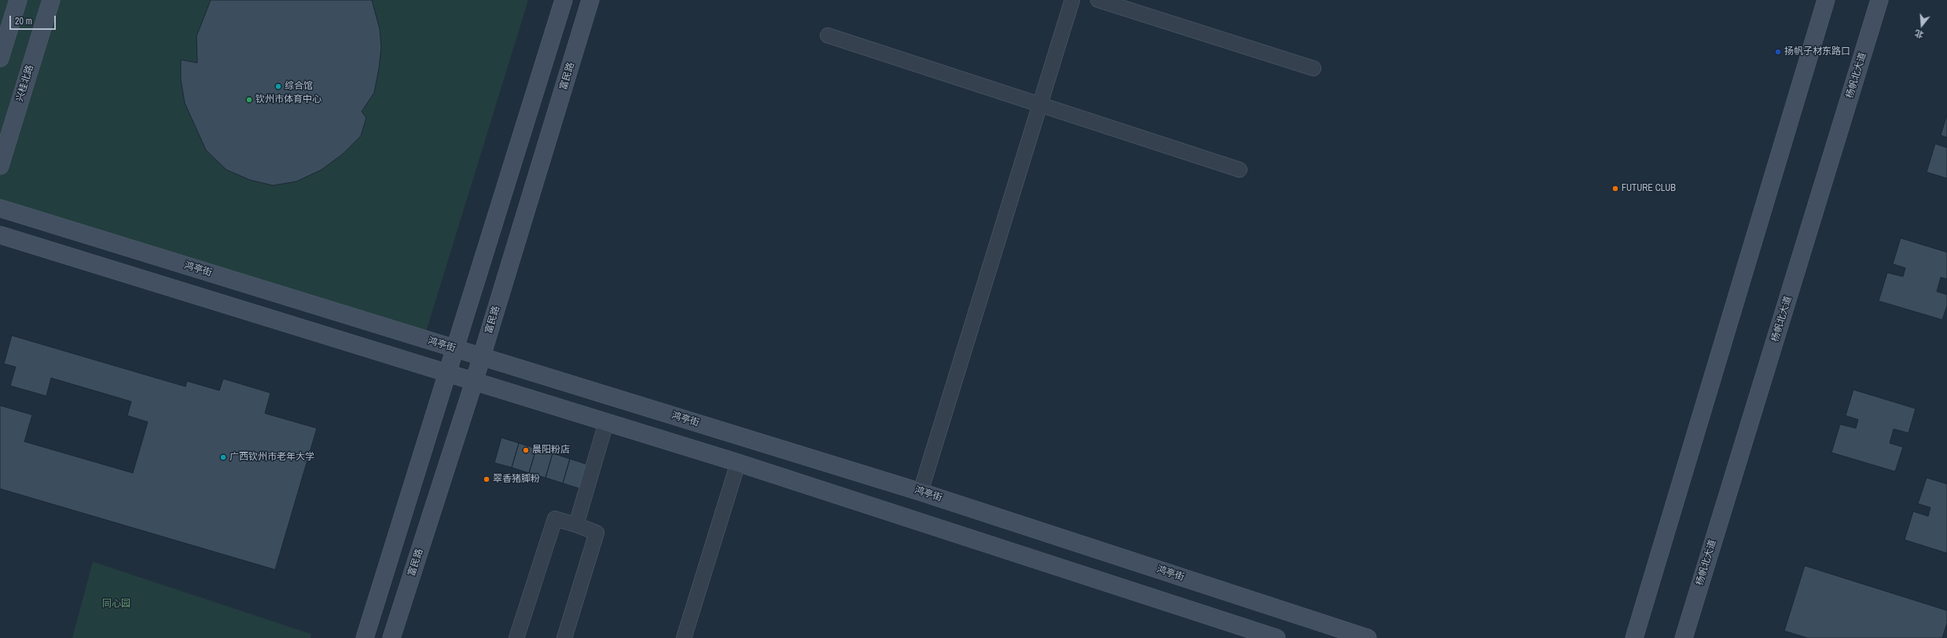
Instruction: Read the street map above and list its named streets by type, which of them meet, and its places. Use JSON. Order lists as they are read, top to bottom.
{
  "streets": {
    "street": [
      "杨帆北大道",
      "富民路",
      "兴桂北路",
      "鸿亭街"
    ]
  },
  "crossings": [
    ["富民路", "鸿亭街"]
  ],
  "parks": ["同心园"],
  "places": [
    "扬帆子材东路口",
    "综合馆",
    "钦州市体育中心",
    "FUTURE CLUB",
    "晨阳粉店",
    "广西钦州市老年大学",
    "翠香猪脚粉"
  ],
  "scale_bar": "20 m",
  "north": "bottom"
}
